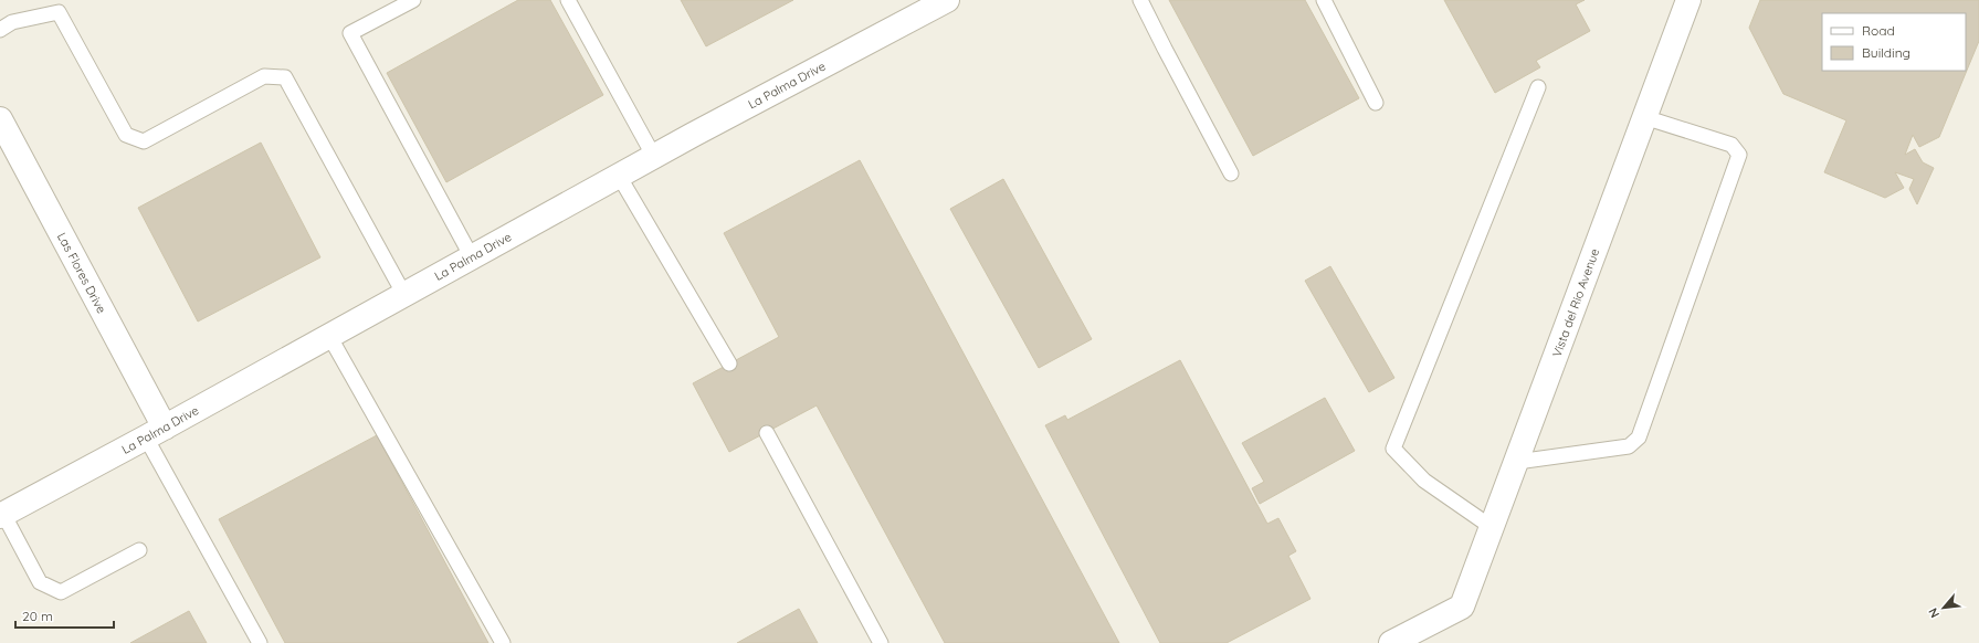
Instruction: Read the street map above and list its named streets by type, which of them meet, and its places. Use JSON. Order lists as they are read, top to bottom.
{
  "streets": {
    "street": ["La Palma Drive", "Las Flores Drive", "Vista del Rio Avenue"]
  },
  "crossings": [
    ["La Palma Drive", "Las Flores Drive"]
  ],
  "legend": ["Road", "Building"],
  "scale_bar": "20 m",
  "north": "bottom left"
}
